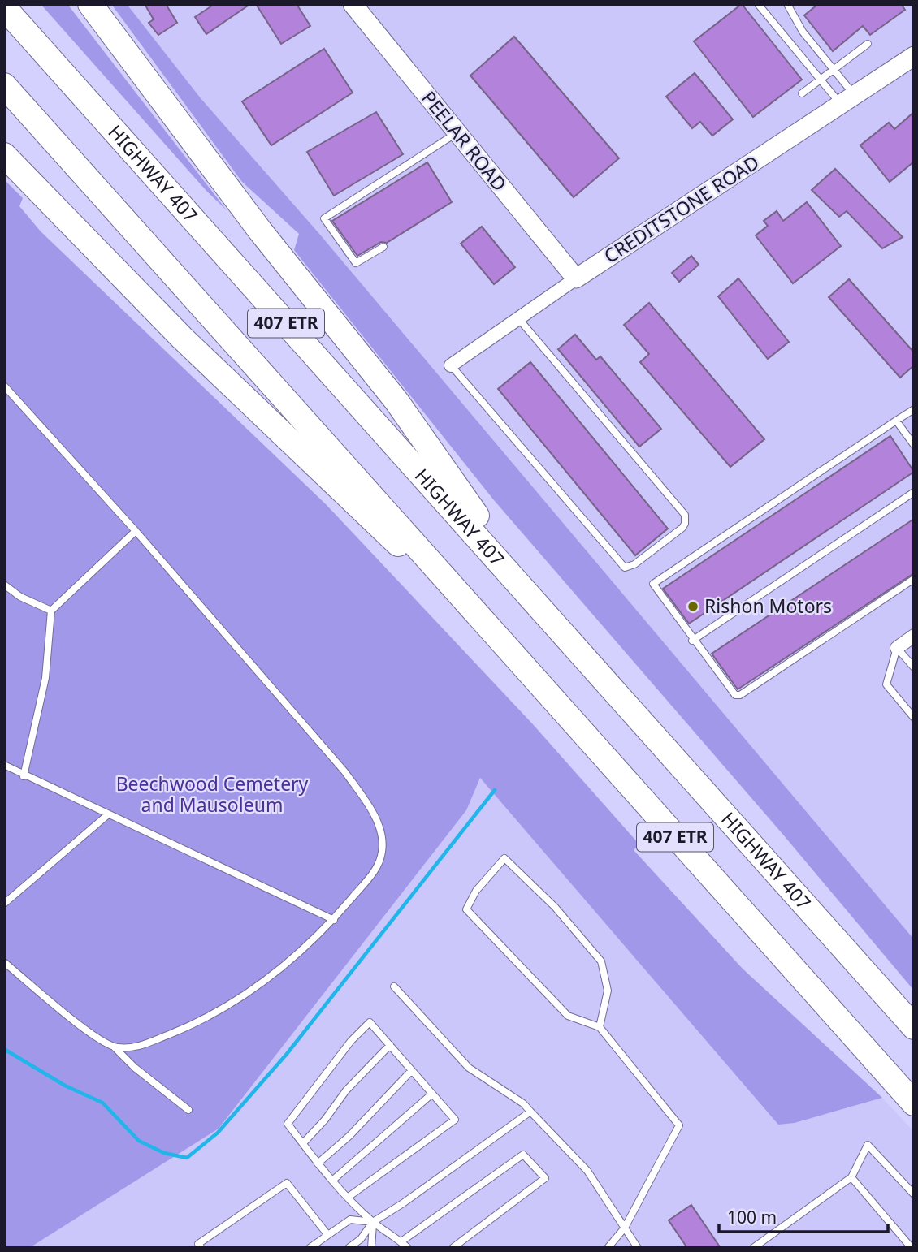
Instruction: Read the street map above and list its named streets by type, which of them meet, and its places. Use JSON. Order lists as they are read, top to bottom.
{
  "streets": {
    "highway": ["HIGHWAY 407", "407 ETR"],
    "street": ["PEELAR ROAD", "CREDITSTONE ROAD"]
  },
  "crossings": [
    ["PEELAR ROAD", "CREDITSTONE ROAD"]
  ],
  "parks": ["Beechwood Cemetery and Mausoleum"],
  "places": ["Rishon Motors"],
  "scale_bar": "100 m"
}
